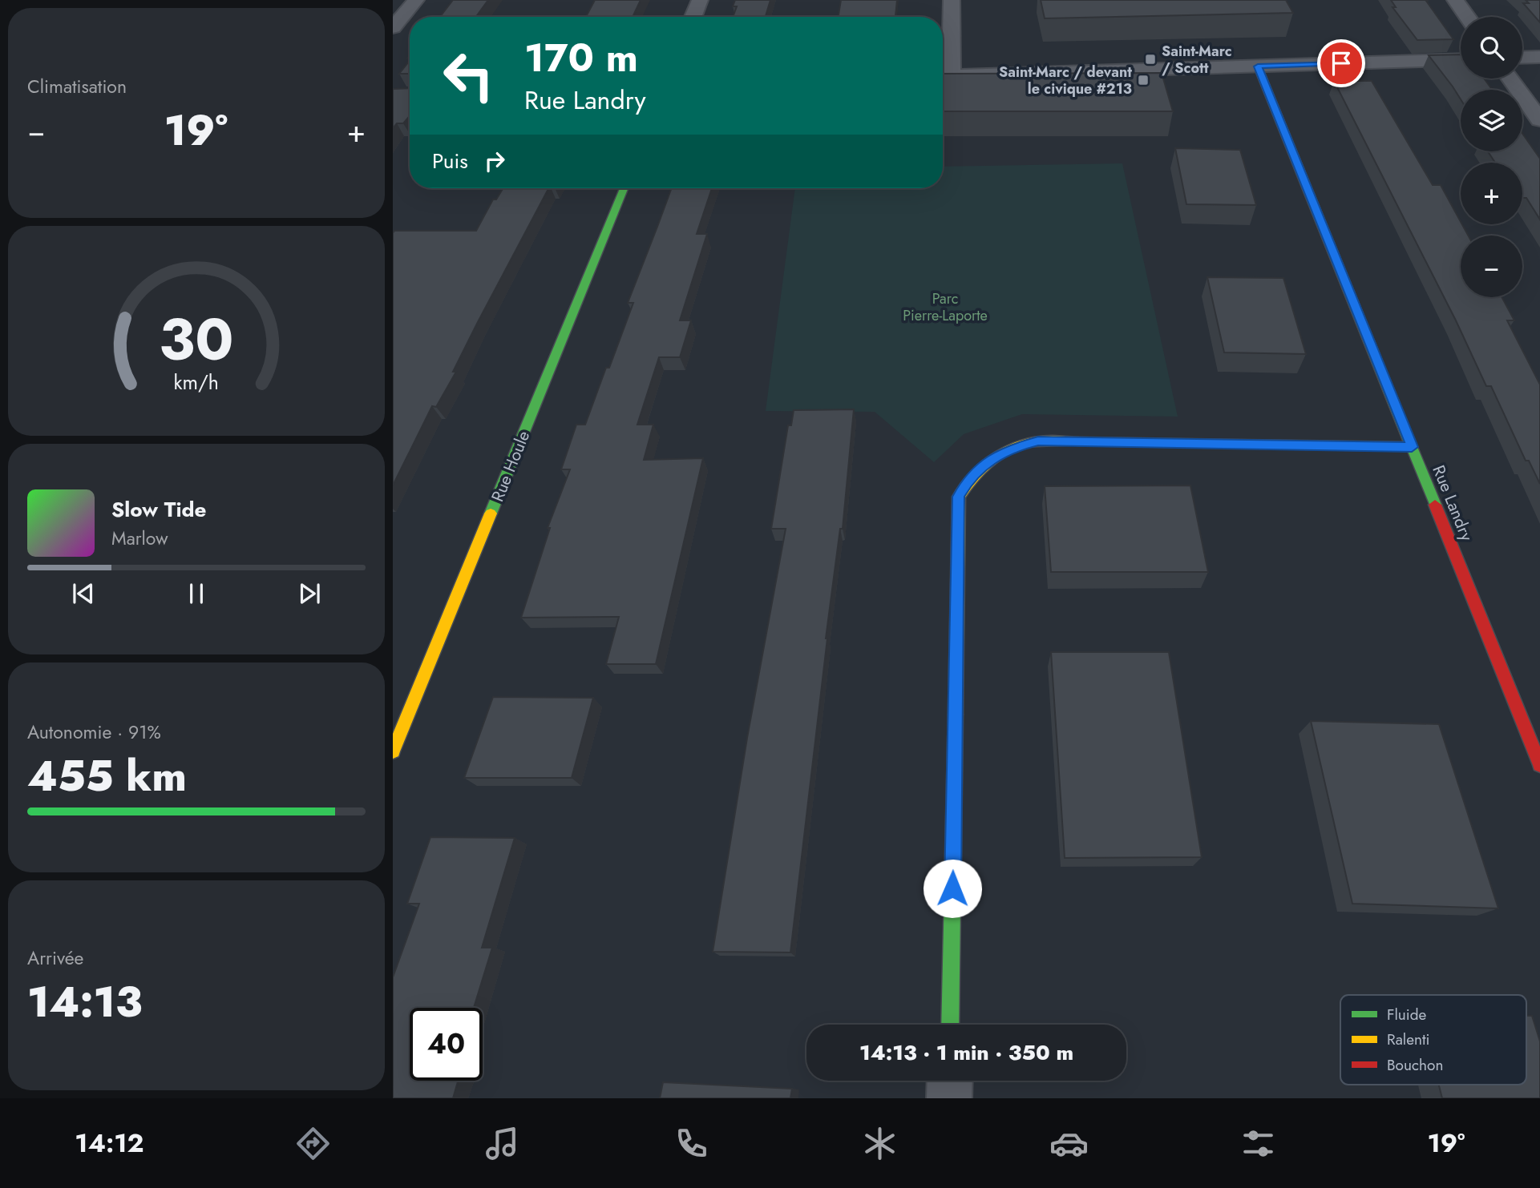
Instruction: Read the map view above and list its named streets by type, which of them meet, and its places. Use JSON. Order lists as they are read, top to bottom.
{
  "streets": {
    "street": ["Rue Houle", "Rue Landry"]
  },
  "parks": ["Parc Pierre-Laporte"],
  "places": {
    "transit": ["Saint-Marc / Scott", "Saint-Marc / devant le civique #213"]
  },
  "legend": ["Fluide", "Ralenti", "Bouchon"],
  "page": {
    "tile": [
      "Climatisation",
      ["Autonomie · 91%", "455 km"],
      ["Arrivée", "14:13"]
    ],
    "map_buttons": ["+", "−"],
    "turn": ["170 m", "Rue Landry"],
    "heat": ["−", "19°", "+"],
    "then": "Puis",
    "song": ["Slow Tide", "Marlow"],
    "limit": "40",
    "trip": "14:13 · 1 min · 350 m",
    "tabs": ["14:12", "19°"],
    "gauge": ["30", "km/h"]
  }
}
